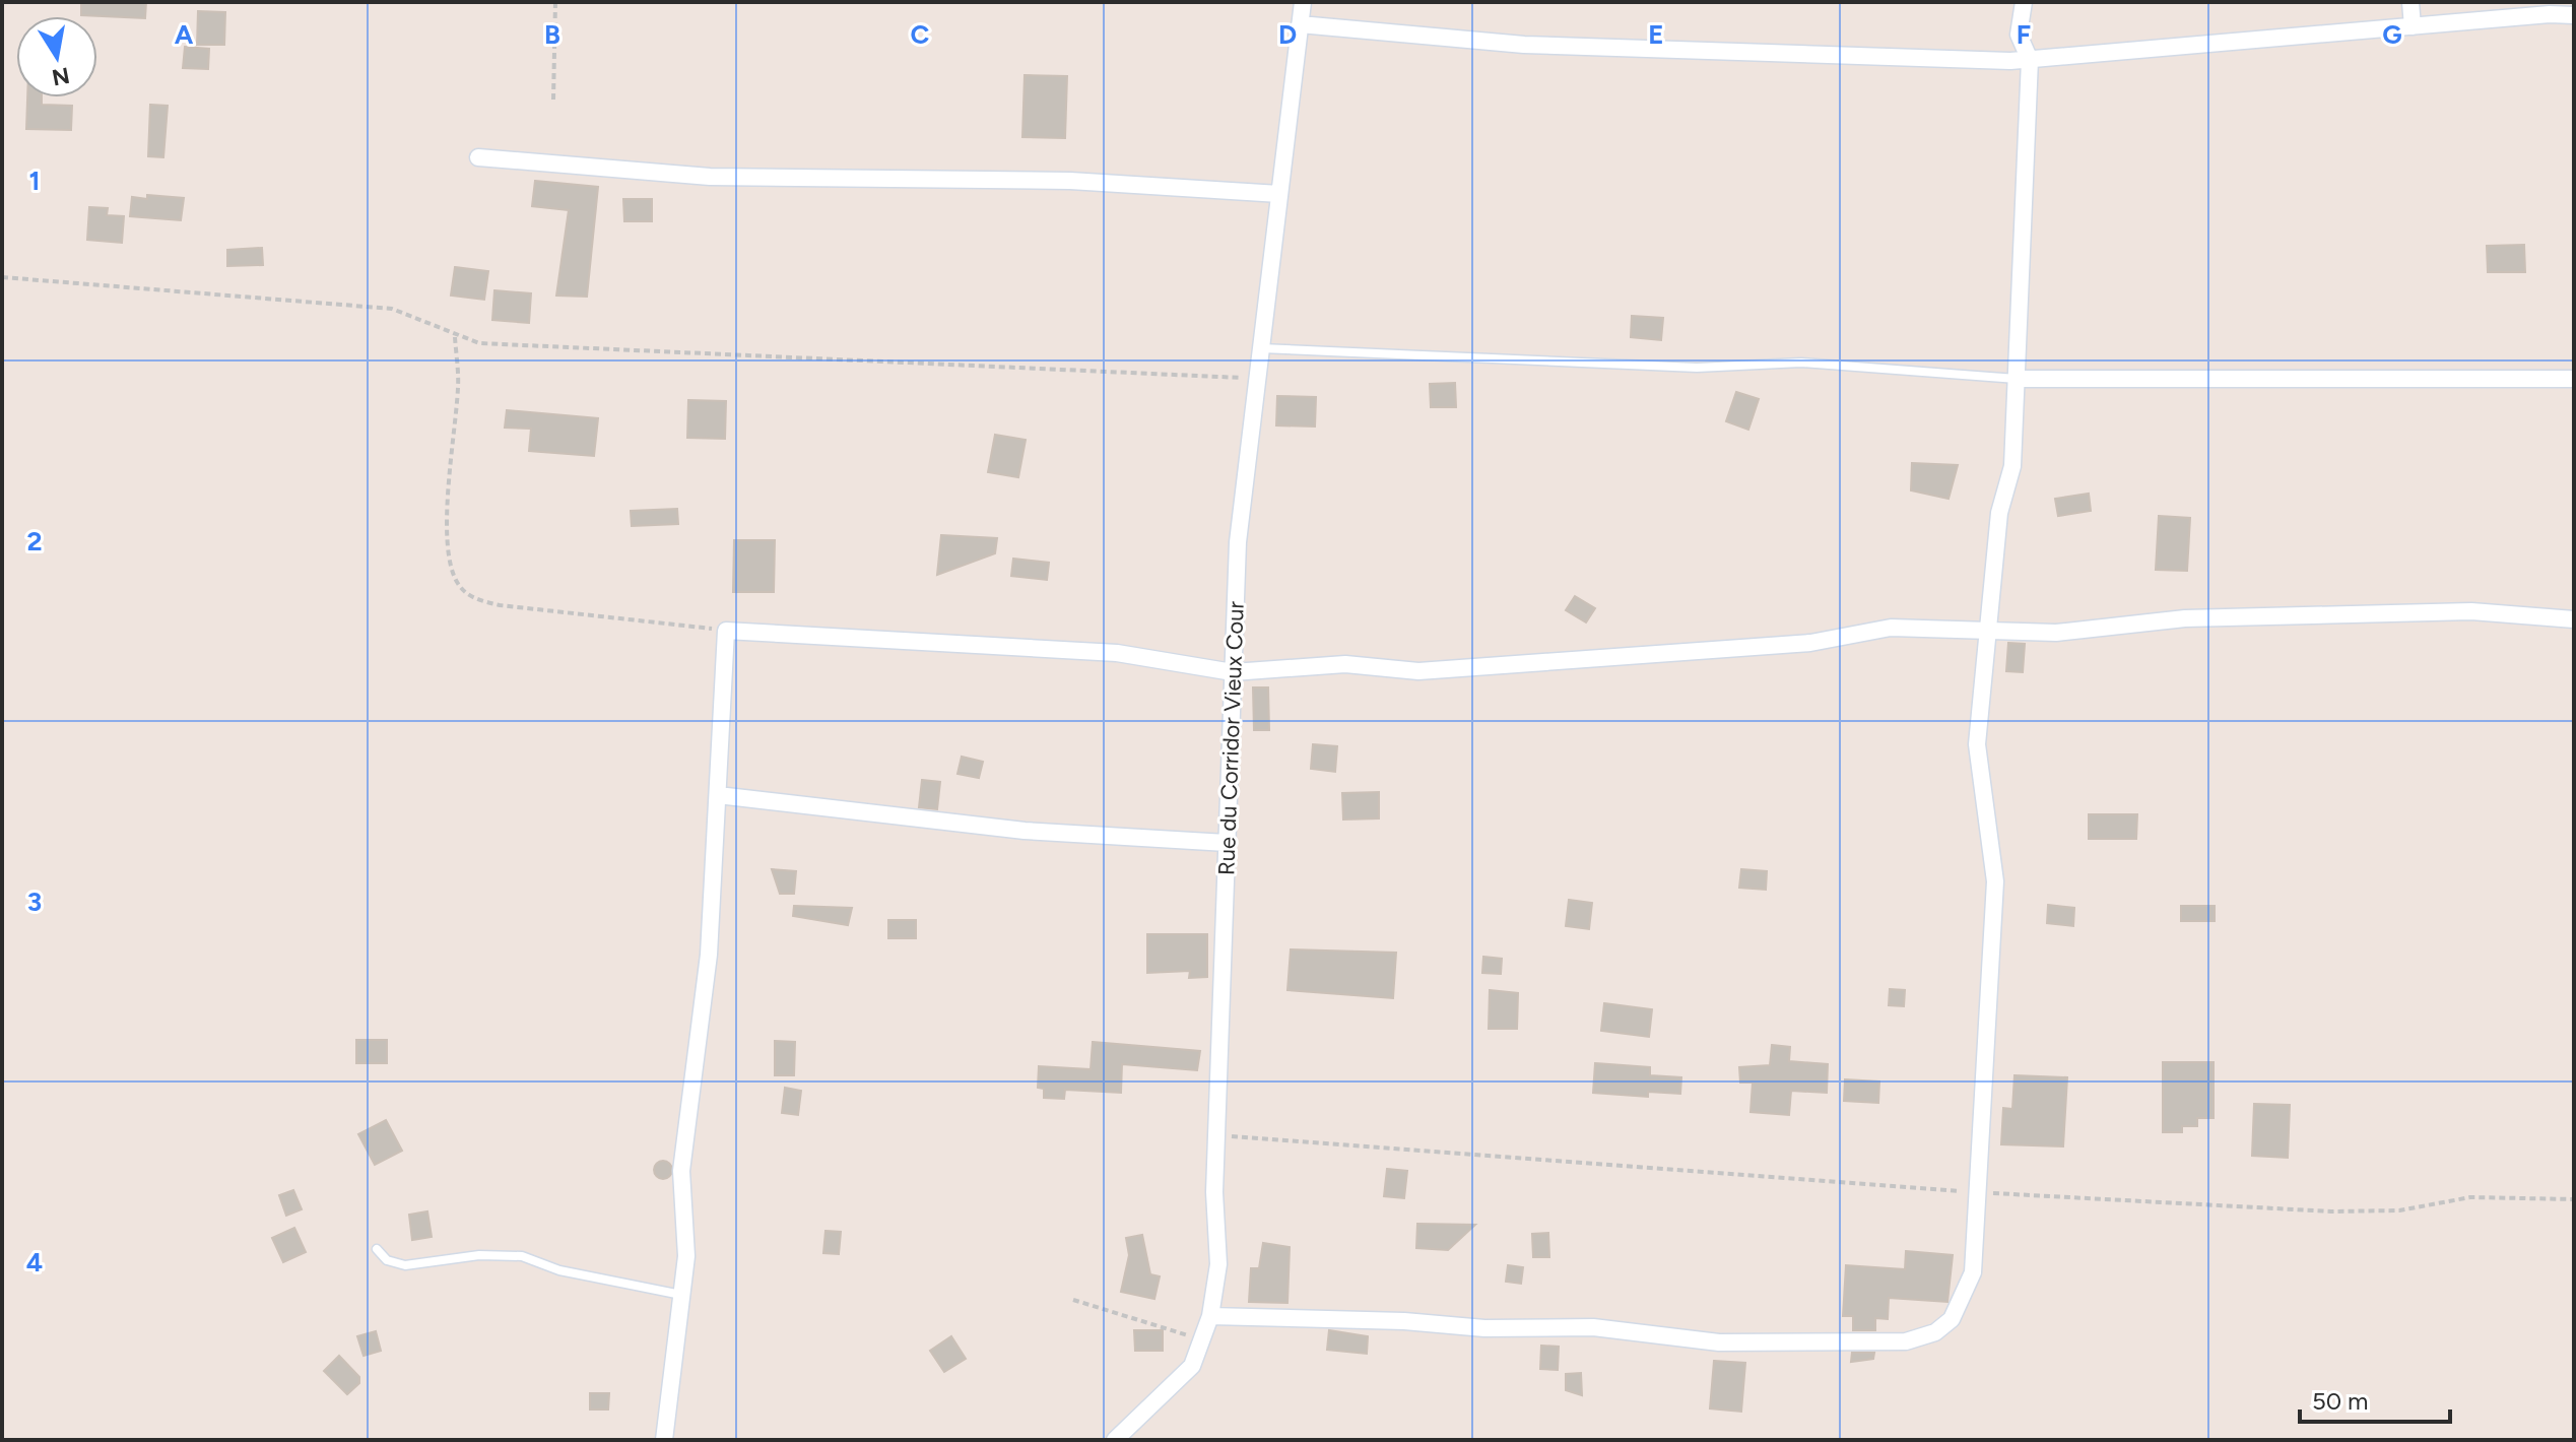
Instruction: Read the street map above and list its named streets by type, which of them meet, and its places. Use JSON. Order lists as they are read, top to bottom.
{
  "streets": {
    "street": ["Rue du Corridor Vieux Cour"]
  },
  "scale_bar": "50 m",
  "north": "bottom",
  "grid": {
    "columns": [
      "A",
      "B",
      "C",
      "D",
      "E",
      "F",
      "G"
    ],
    "rows": [
      "1",
      "2",
      "3",
      "4"
    ]
  }
}
